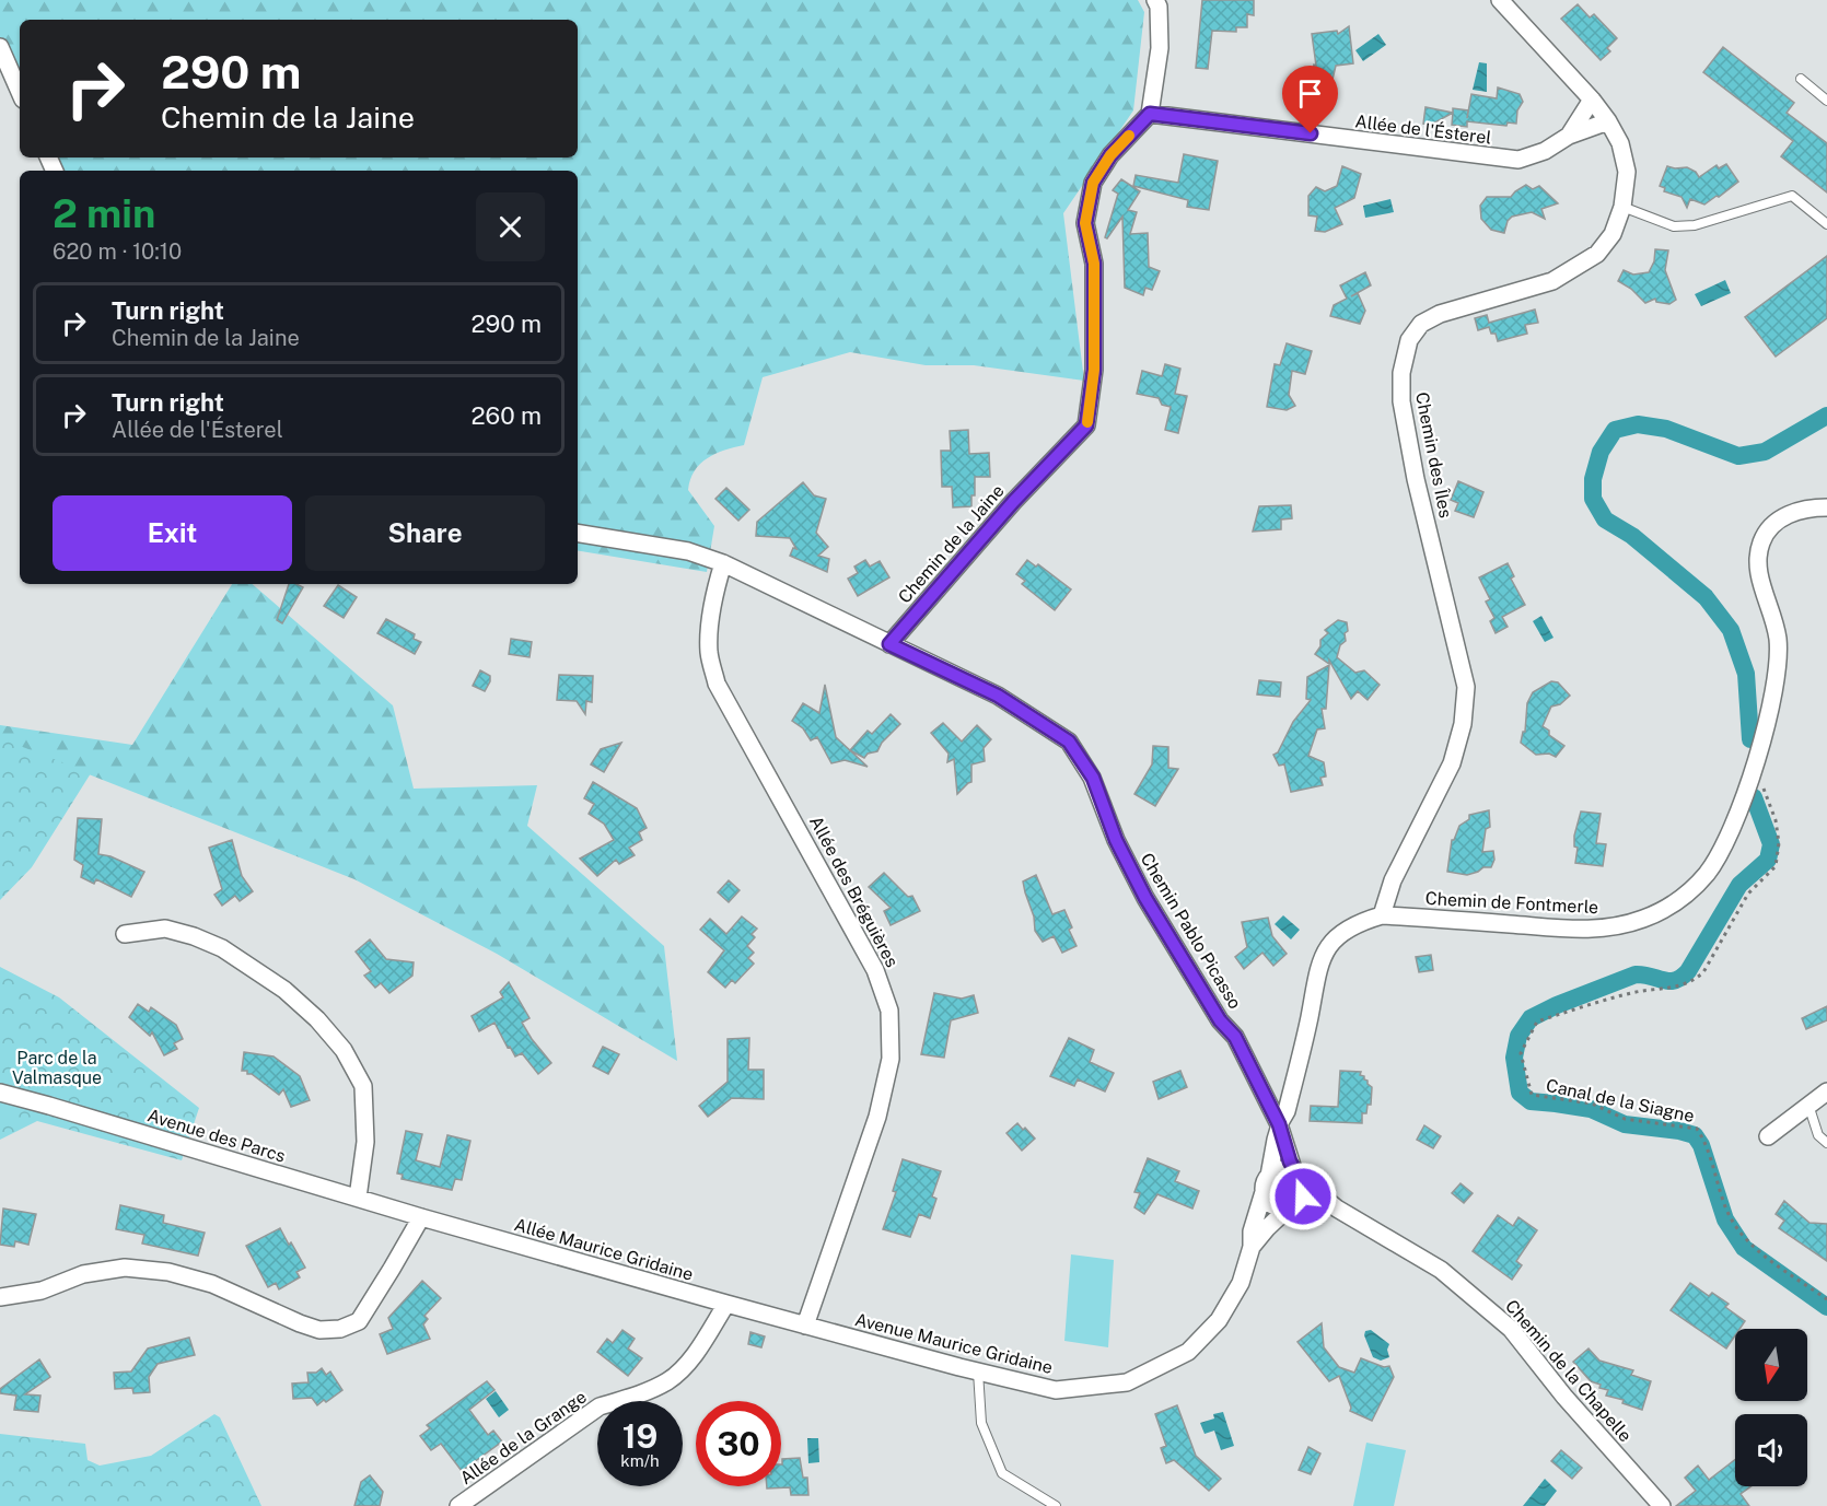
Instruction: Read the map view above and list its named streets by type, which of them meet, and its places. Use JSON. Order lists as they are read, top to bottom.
{
  "streets": {
    "street": [
      "Allée de l'Ésterel",
      "Chemin des Îles",
      "Chemin de la Jaine",
      "Allée des Bréguières",
      "Chemin de Fontmerle",
      "Chemin Pablo Picasso",
      "Avenue des Parcs",
      "Allée Maurice Gridaine",
      "Avenue Maurice Gridaine",
      "Chemin de la Chapelle",
      "Allée de la Grange"
    ],
    "path": ["Canal de la Siagne"]
  },
  "crossings": [
    ["Allée de l'Ésterel", "Chemin des Îles"],
    ["Allée de l'Ésterel", "Chemin de la Jaine"],
    ["Chemin des Îles", "Chemin de Fontmerle"],
    ["Chemin de la Jaine", "Chemin Pablo Picasso"],
    ["Allée des Bréguières", "Chemin Pablo Picasso"],
    ["Allée des Bréguières", "Avenue Maurice Gridaine"],
    ["Chemin de Fontmerle", "Chemin Pablo Picasso"],
    ["Chemin de Fontmerle", "Canal de la Siagne"],
    ["Chemin Pablo Picasso", "Avenue Maurice Gridaine"],
    ["Chemin Pablo Picasso", "Chemin de la Chapelle"],
    ["Avenue des Parcs", "Allée Maurice Gridaine"],
    ["Allée Maurice Gridaine", "Avenue Maurice Gridaine"],
    ["Allée Maurice Gridaine", "Allée de la Grange"],
    ["Avenue Maurice Gridaine", "Chemin de la Chapelle"]
  ],
  "parks": ["Parc de la Valmasque"],
  "north": "bottom",
  "page": {
    "turn": ["290 m", "Chemin de la Jaine"],
    "heading": ["2 min", "620 m · 10:10"],
    "list": [
      {
        "name": "Turn right",
        "note": "Chemin de la Jaine",
        "value": "290 m"
      },
      {
        "name": "Turn right",
        "note": "Allée de l'Ésterel",
        "value": "260 m"
      }
    ],
    "buttons": ["Exit", "Share"],
    "speed": "19 km/h",
    "limit": "30"
  }
}
